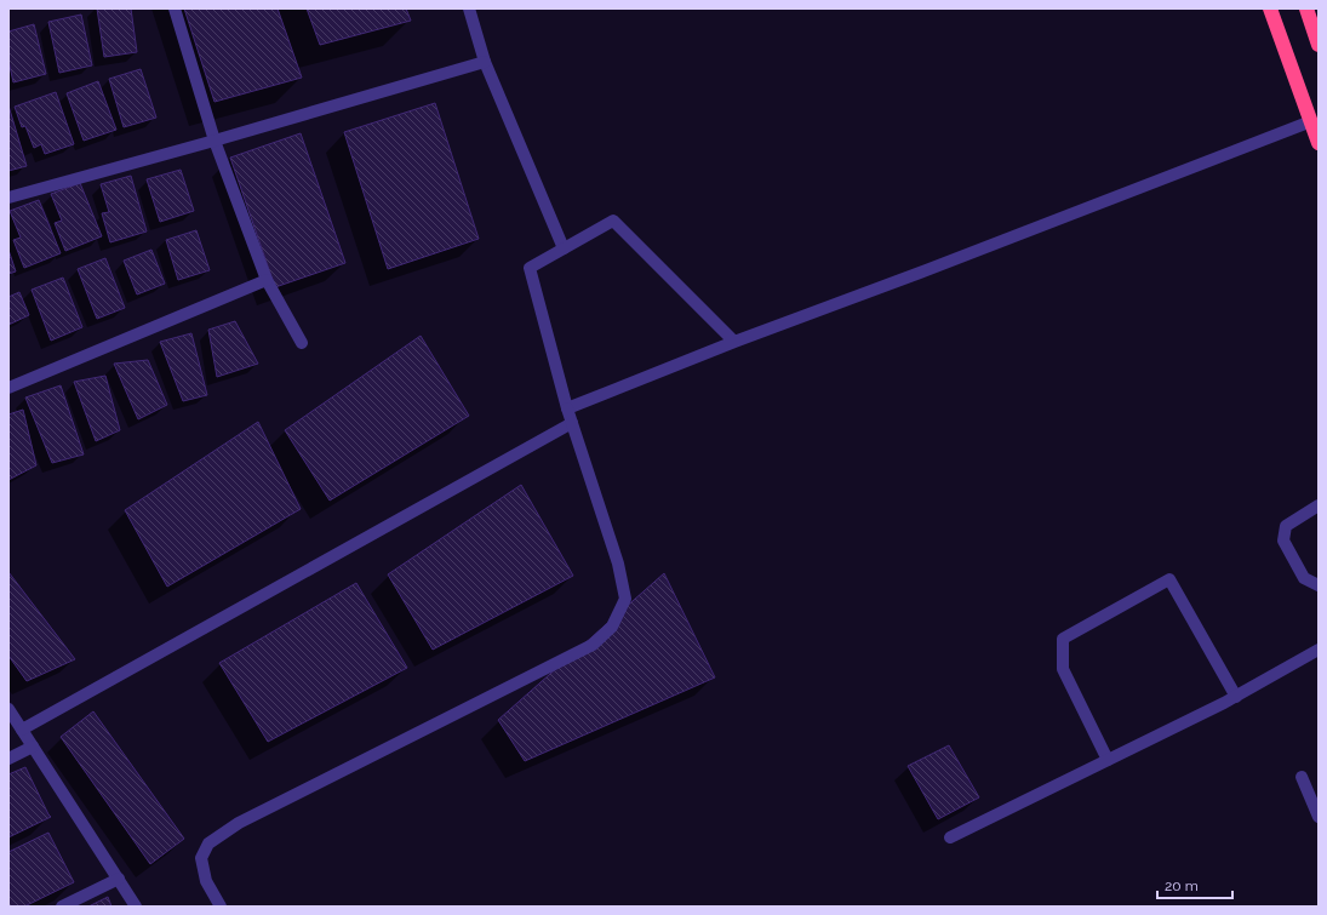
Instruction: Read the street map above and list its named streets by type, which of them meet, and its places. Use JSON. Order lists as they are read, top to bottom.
{
  "scale_bar": "20 m"
}
